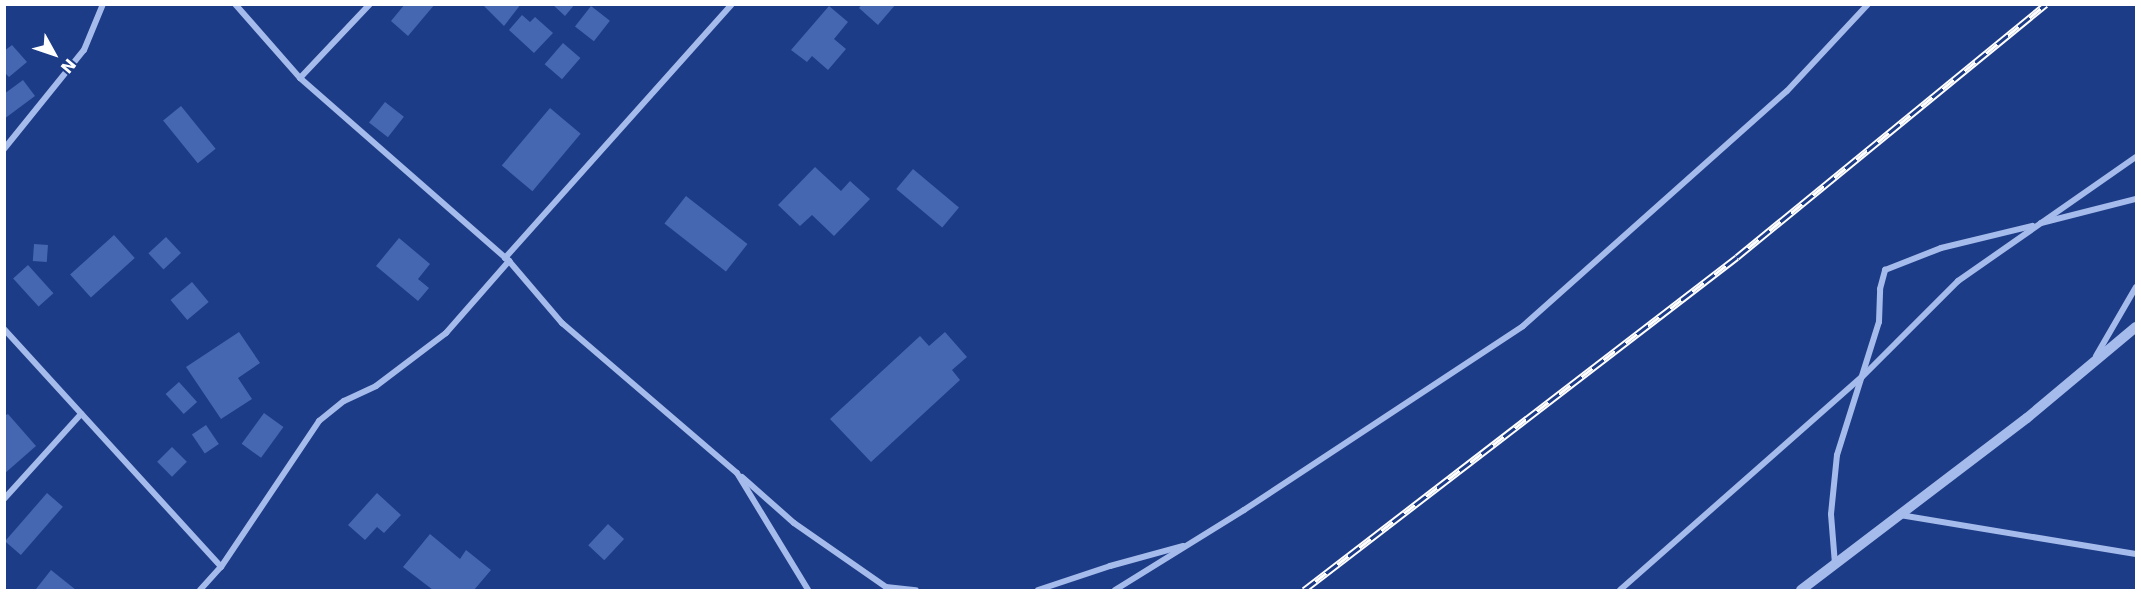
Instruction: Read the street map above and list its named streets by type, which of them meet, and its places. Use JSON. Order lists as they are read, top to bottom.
{
  "north": "bottom right"
}
